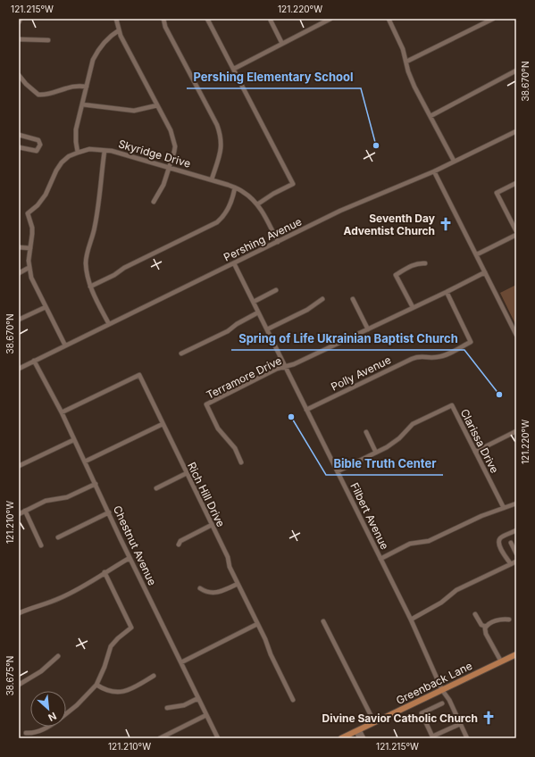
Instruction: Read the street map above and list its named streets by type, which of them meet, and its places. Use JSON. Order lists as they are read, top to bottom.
{
  "streets": {
    "main road": ["Greenback Lane"],
    "street": [
      "Skyridge Drive",
      "Pershing Avenue",
      "Polly Avenue",
      "Terramore Drive",
      "Clarissa Drive",
      "Rich Hill Drive",
      "Filbert Avenue",
      "Chestnut Avenue"
    ]
  },
  "crossings": [
    ["Skyridge Drive", "Pershing Avenue"],
    ["Pershing Avenue", "Filbert Avenue"],
    ["Pershing Avenue", "Chestnut Avenue"],
    ["Polly Avenue", "Terramore Drive"],
    ["Polly Avenue", "Filbert Avenue"],
    ["Terramore Drive", "Filbert Avenue"],
    ["Clarissa Drive", "Filbert Avenue"],
    ["Rich Hill Drive", "Chestnut Avenue"],
    ["Filbert Avenue", "Greenback Lane"]
  ],
  "places": {
    "other": ["Pershing Elementary School", "Spring of Life Ukrainian Baptist Church", "Bible Truth Center"],
    "church": ["Seventh Day Adventist Church", "Divine Savior Catholic Church"]
  },
  "north": "bottom right",
  "coordinates": [
    "121.215°W",
    "121.220°W",
    "38.670°N",
    "121.210°W",
    "38.675°N"
  ]
}
